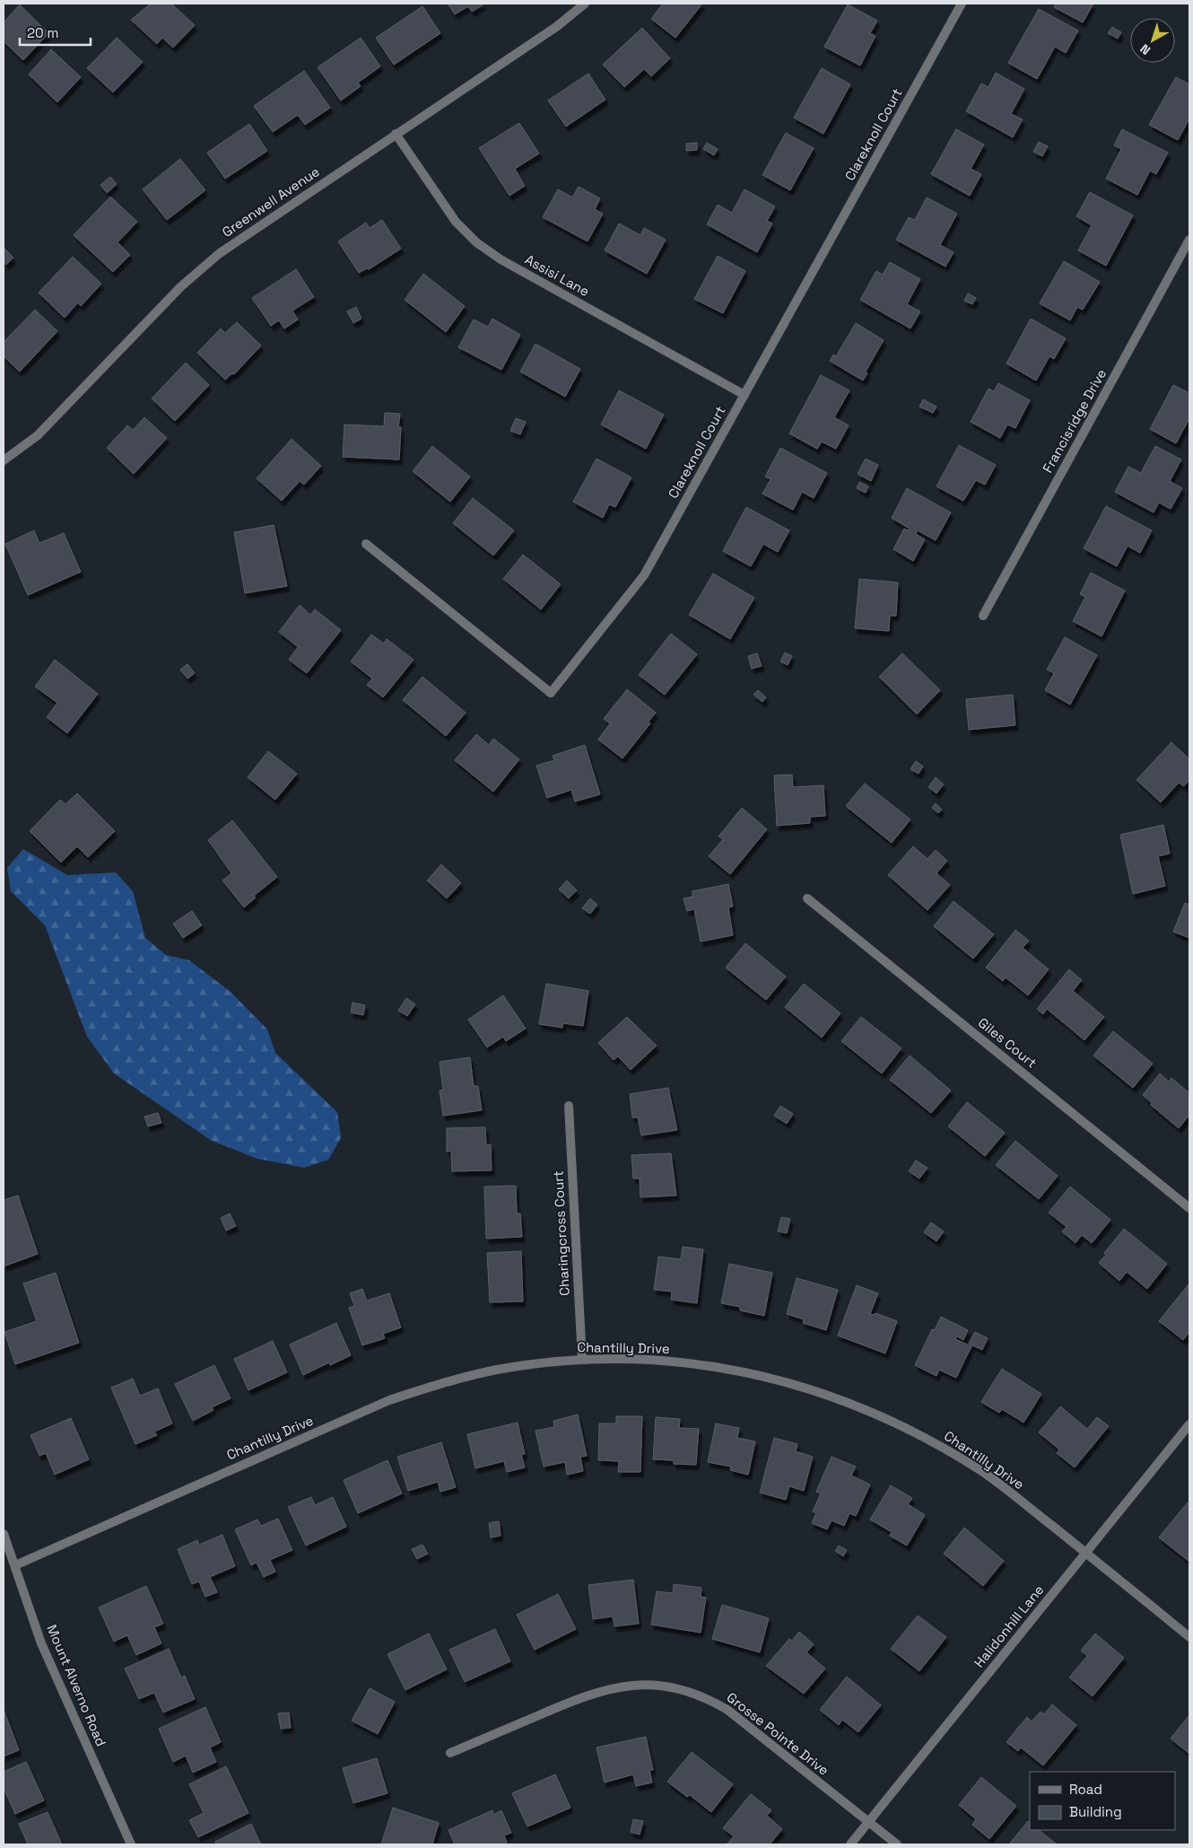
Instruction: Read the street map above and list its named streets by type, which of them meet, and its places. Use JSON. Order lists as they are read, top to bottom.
{
  "streets": {
    "street": [
      "Clareknoll Court",
      "Greenwell Avenue",
      "Assisi Lane",
      "Francisridge Drive",
      "Giles Court",
      "Charingcross Court",
      "Chantilly Drive",
      "Halidonhill Lane",
      "Mount Alverno Road",
      "Grosse Pointe Drive"
    ]
  },
  "crossings": [
    ["Clareknoll Court", "Assisi Lane"],
    ["Greenwell Avenue", "Assisi Lane"],
    ["Charingcross Court", "Chantilly Drive"],
    ["Chantilly Drive", "Halidonhill Lane"],
    ["Chantilly Drive", "Mount Alverno Road"],
    ["Halidonhill Lane", "Grosse Pointe Drive"]
  ],
  "legend": ["Road", "Building"],
  "scale_bar": "20 m",
  "north": "bottom left"
}
